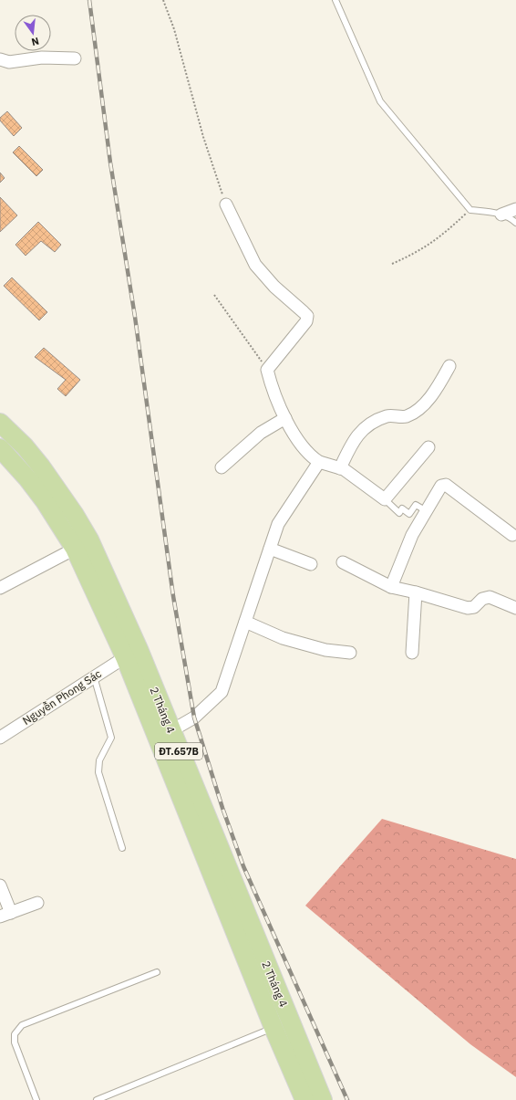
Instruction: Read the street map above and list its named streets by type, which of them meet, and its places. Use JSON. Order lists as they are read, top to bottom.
{
  "streets": {
    "main road": ["2 Tháng 4", "ĐT.657B"],
    "street": ["Nguyễn Phong Sác"]
  },
  "crossings": [
    ["Nguyễn Phong Sác", "2 Tháng 4"]
  ],
  "north": "bottom"
}
